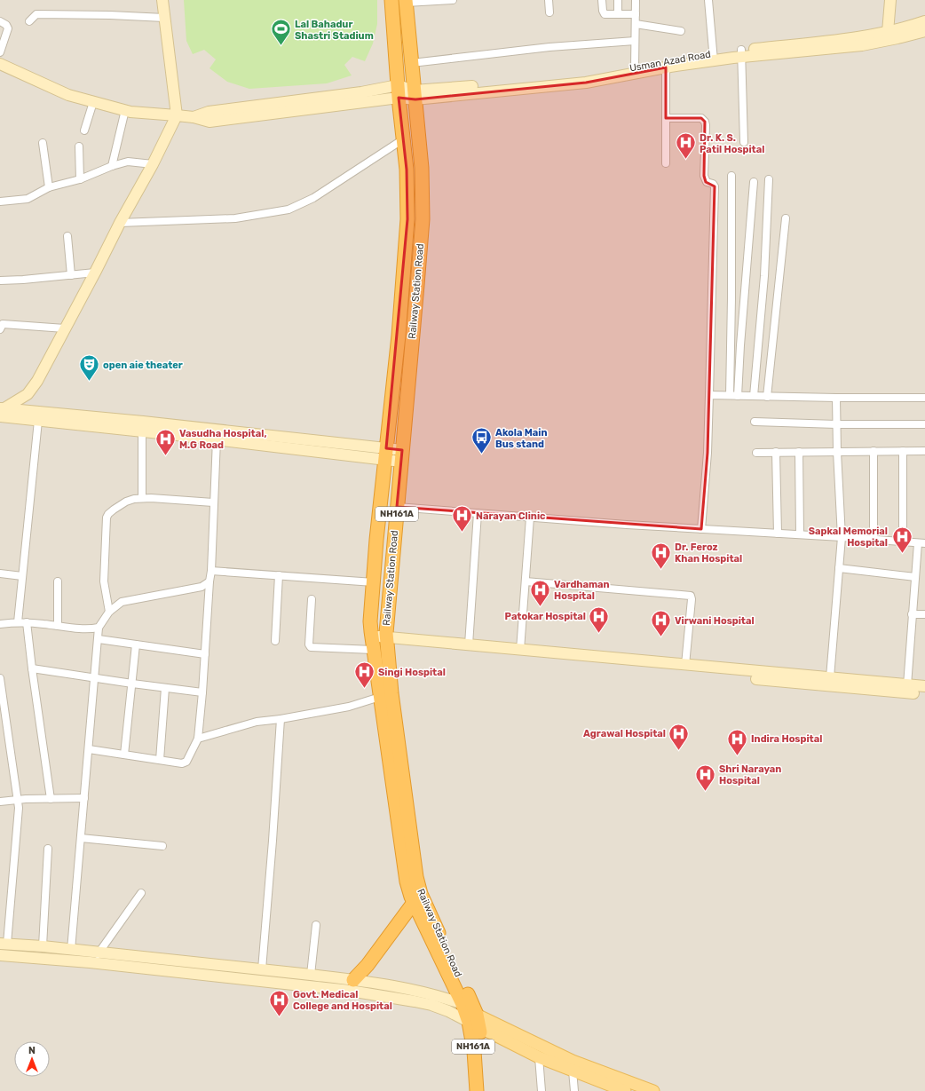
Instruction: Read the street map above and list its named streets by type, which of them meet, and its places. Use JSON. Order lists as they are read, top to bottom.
{
  "streets": {
    "highway": ["Railway Station Road", "NH161A"],
    "main road": ["Usman Azad Road"]
  },
  "crossings": [
    ["Usman Azad Road", "Railway Station Road"],
    ["Railway Station Road", "NH161A"]
  ],
  "places": {
    "sports": ["Lal Bahadur Shastri Stadium"],
    "hospital": [
      "Dr. K. S. Patil Hospital",
      "Vasudha Hospital, M.G Road",
      "Narayan Clinic",
      "Sapkal Memorial Hospital",
      "Dr. Feroz Khan Hospital",
      "Vardhaman Hospital",
      "Patokar Hospital",
      "Virwani Hospital",
      "Singi Hospital",
      "Agrawal Hospital",
      "Indira Hospital",
      "Shri Narayan Hospital",
      "Govt. Medical College and Hospital"
    ],
    "theatre": ["open aie theater"],
    "bus stop": ["Akola Main Bus stand"]
  },
  "north": "top"
}
